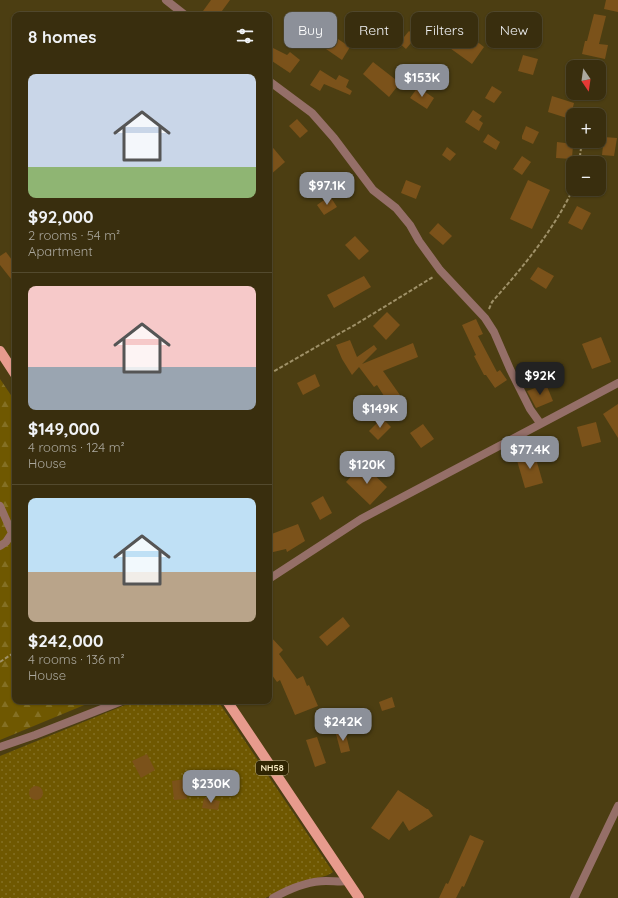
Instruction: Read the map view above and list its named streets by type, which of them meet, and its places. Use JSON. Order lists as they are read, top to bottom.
{
  "streets": {
    "main road": ["NH58"]
  },
  "north": "bottom",
  "page": {
    "chip": [
      "Buy",
      "Rent",
      "Filters",
      "New"
    ],
    "heading": "8 homes",
    "map_buttons": ["+", "−"],
    "list": [
      {
        "name": "$92,000",
        "note": "2 rooms · 54 m² · Apartment"
      },
      {
        "name": "$149,000",
        "note": "4 rooms · 124 m² · House"
      },
      {
        "name": "$242,000",
        "note": "4 rooms · 136 m² · House"
      }
    ],
    "price": [
      "$153K",
      "$97.1K",
      "$92K",
      "$149K",
      "$77.4K",
      "$120K",
      "$242K",
      "$230K"
    ]
  }
}
